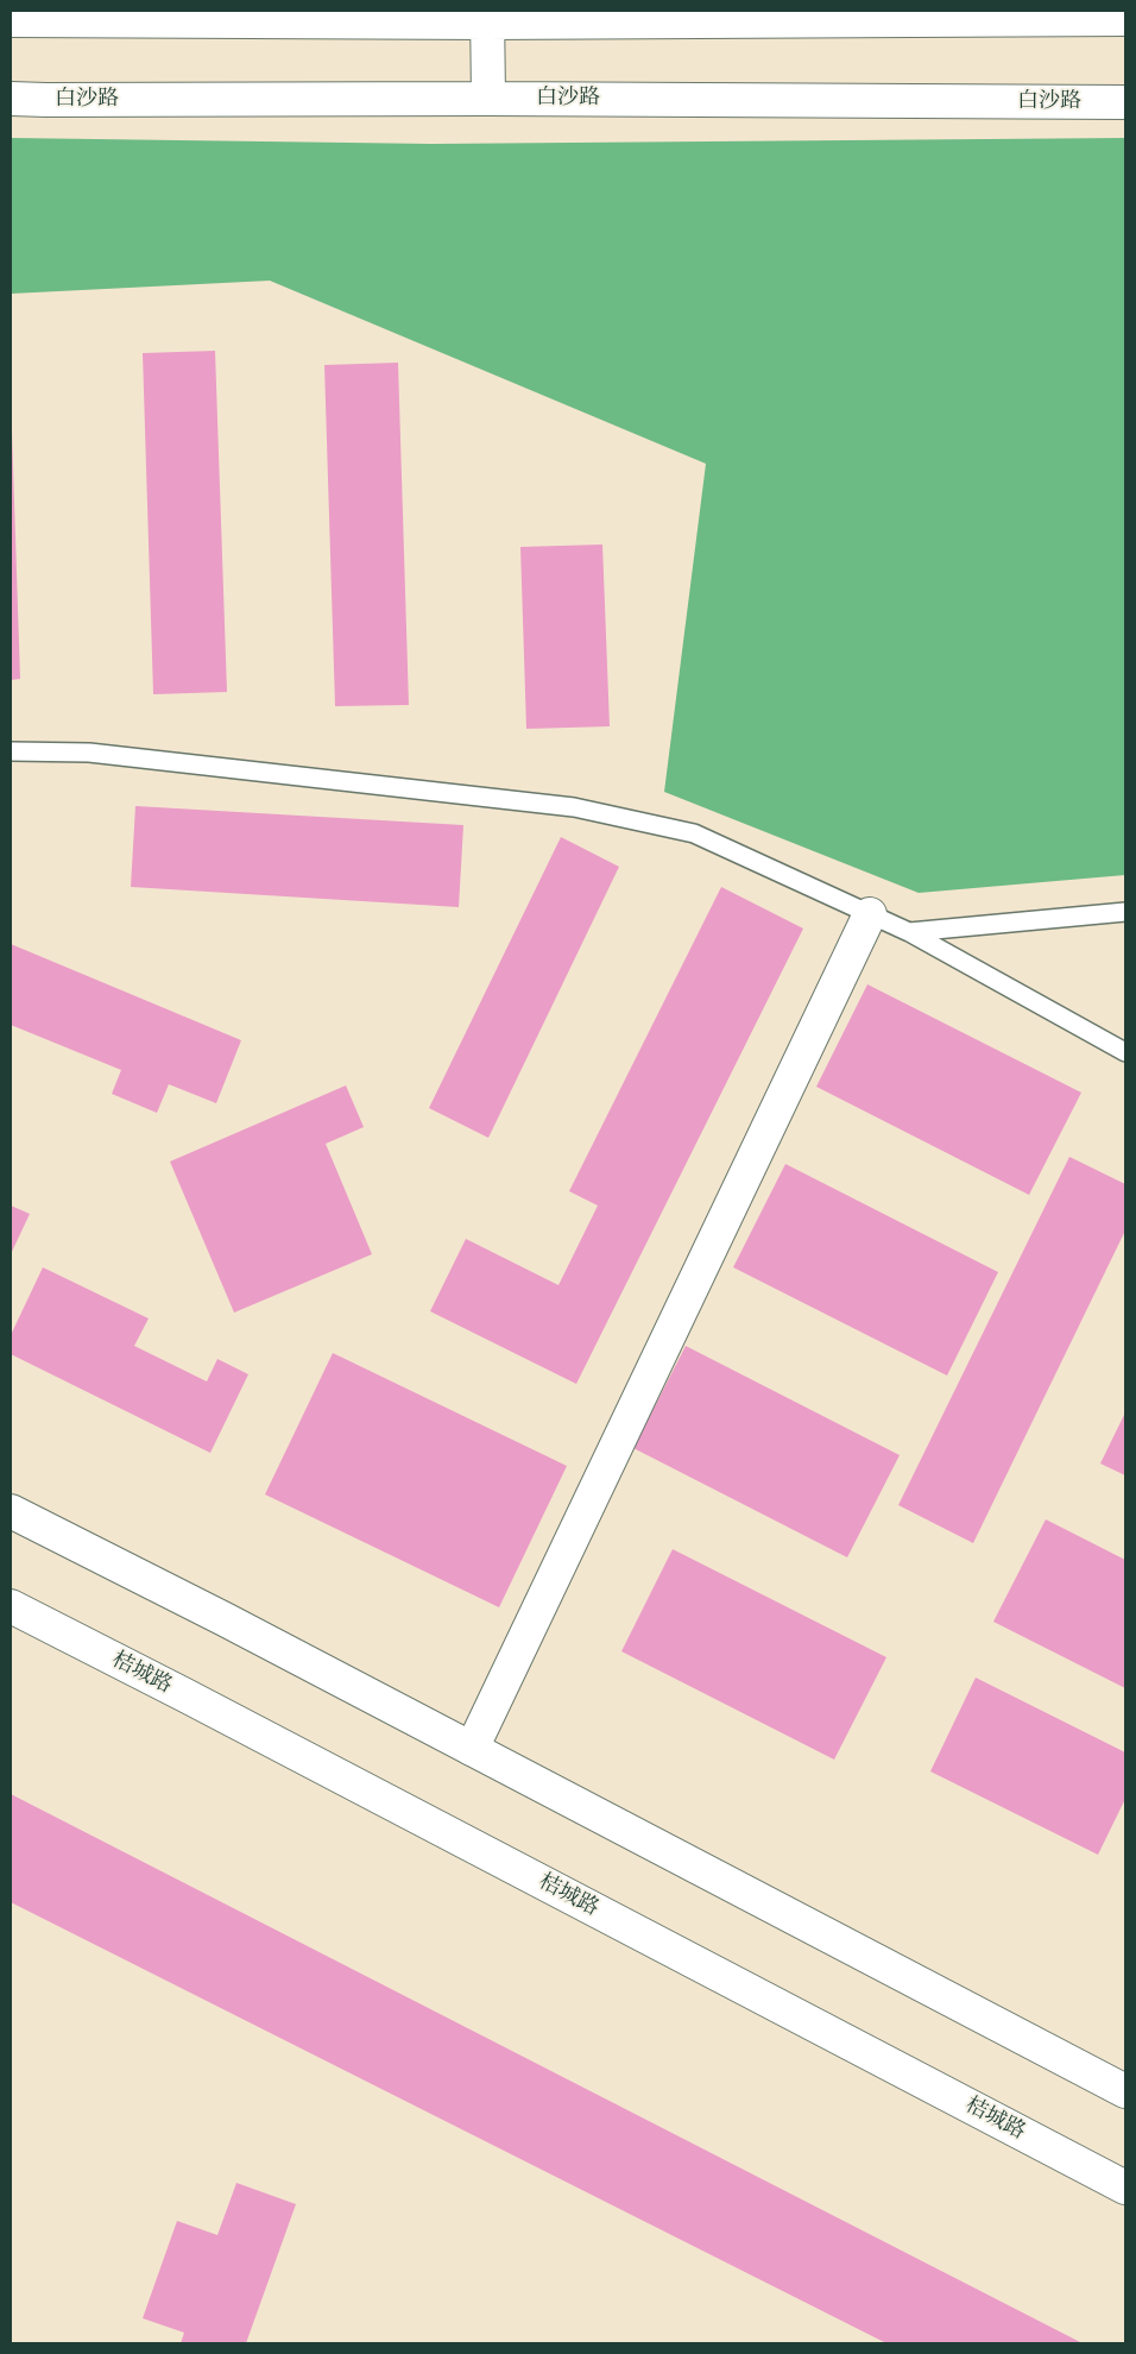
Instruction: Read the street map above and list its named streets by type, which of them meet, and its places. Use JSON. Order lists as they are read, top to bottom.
{
  "streets": {
    "main road": ["白沙路", "桔城路"]
  }
}
